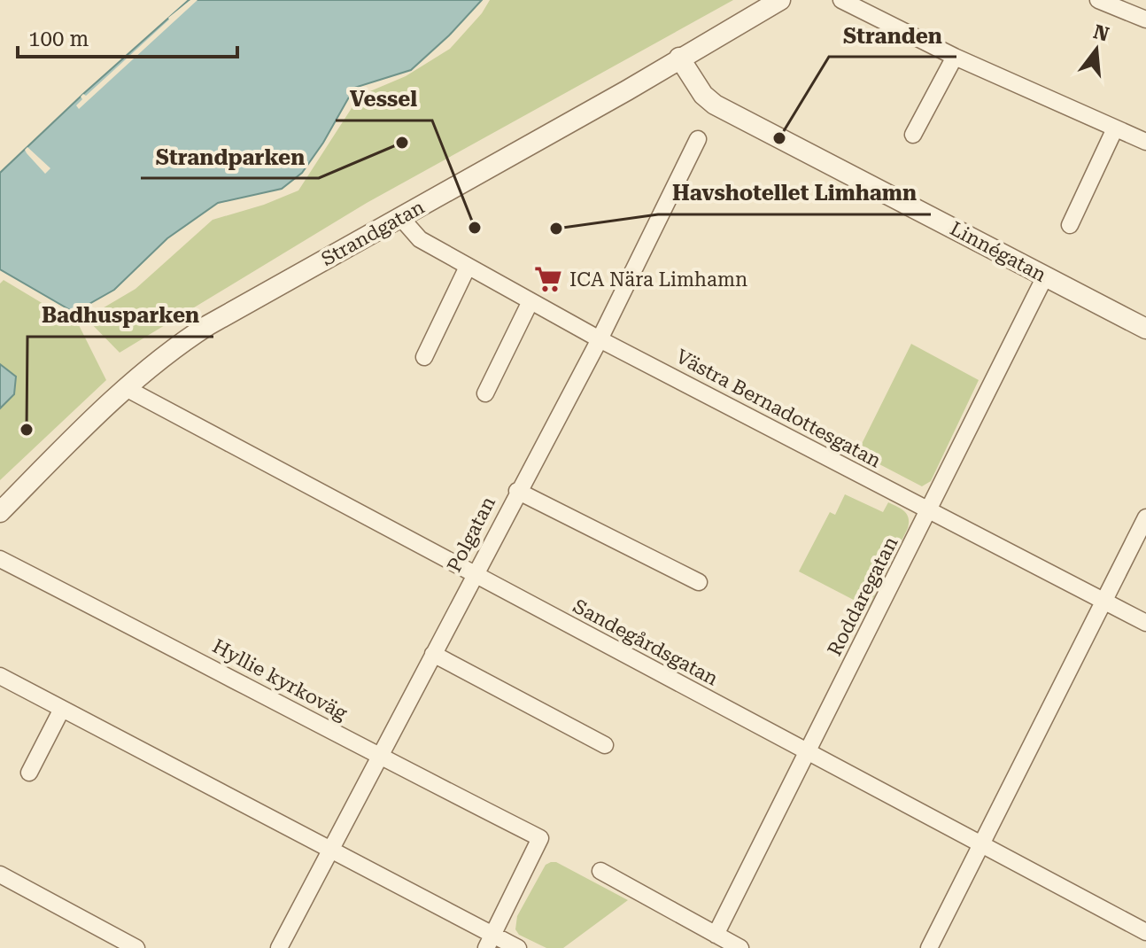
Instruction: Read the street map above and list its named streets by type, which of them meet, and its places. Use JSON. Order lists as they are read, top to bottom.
{
  "streets": {
    "street": [
      "Strandgatan",
      "Linnégatan",
      "Västra Bernadottesgatan",
      "Polgatan",
      "Roddaregatan",
      "Sandegårdsgatan",
      "Hyllie kyrkoväg"
    ]
  },
  "crossings": [
    ["Strandgatan", "Linnégatan"],
    ["Strandgatan", "Västra Bernadottesgatan"],
    ["Strandgatan", "Sandegårdsgatan"],
    ["Linnégatan", "Roddaregatan"],
    ["Västra Bernadottesgatan", "Polgatan"],
    ["Västra Bernadottesgatan", "Roddaregatan"],
    ["Polgatan", "Sandegårdsgatan"],
    ["Polgatan", "Hyllie kyrkoväg"],
    ["Roddaregatan", "Sandegårdsgatan"]
  ],
  "places": {
    "other": [
      "Stranden",
      "Strandparken",
      "Vessel",
      "Havshotellet Limhamn",
      "Badhusparken"
    ],
    "supermarket": ["ICA Nära Limhamn"]
  },
  "scale_bar": "100 m",
  "north": "top"
}
